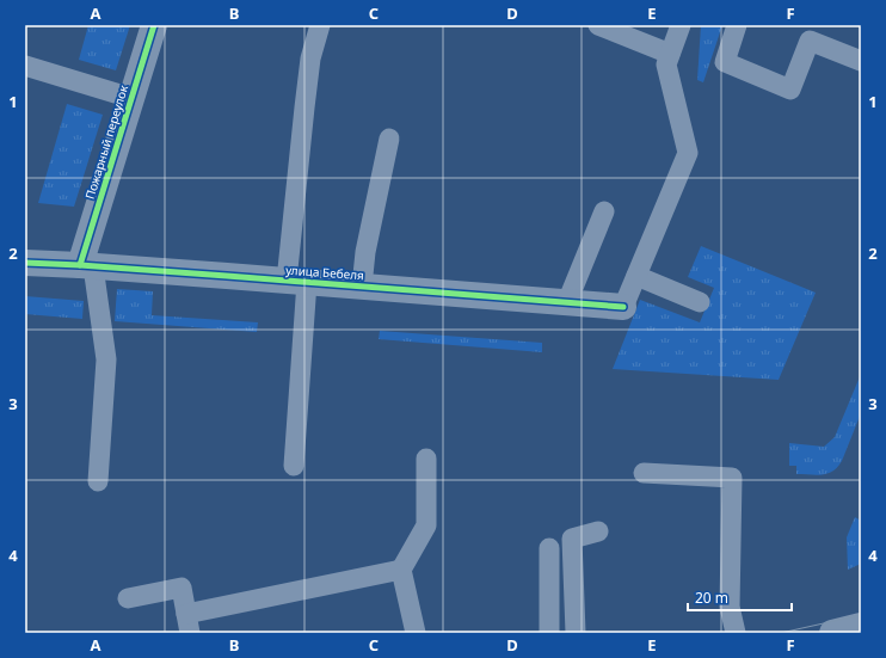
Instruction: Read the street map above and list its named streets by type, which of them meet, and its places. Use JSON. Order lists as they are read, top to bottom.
{
  "streets": {
    "street": ["Пожарный переулок", "улица Бебеля"]
  },
  "crossings": [
    ["Пожарный переулок", "улица Бебеля"]
  ],
  "scale_bar": "20 m",
  "grid": {
    "columns": [
      "A",
      "B",
      "C",
      "D",
      "E",
      "F"
    ],
    "rows": [
      "1",
      "2",
      "3",
      "4"
    ]
  }
}
